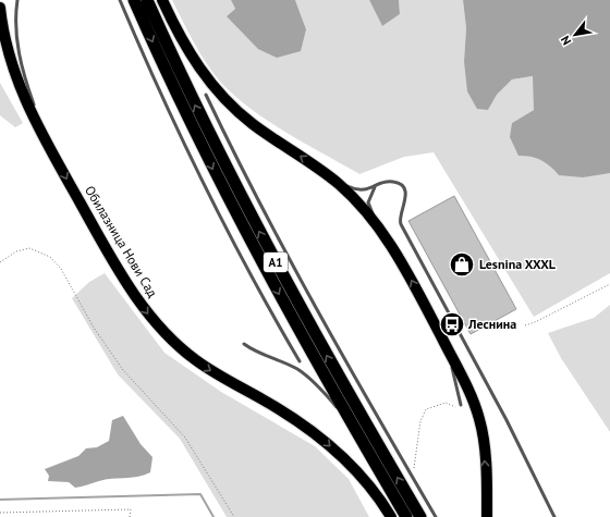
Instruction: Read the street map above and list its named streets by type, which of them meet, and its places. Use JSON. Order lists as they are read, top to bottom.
{
  "streets": {
    "highway": ["A1"],
    "main road": ["Обилазница Нови Сад"]
  },
  "one_way": ["Обилазница Нови Сад"],
  "places": {
    "shop": ["Lesnina XXXL"],
    "bus stop": ["Леснина"]
  },
  "north": "bottom left"
}
